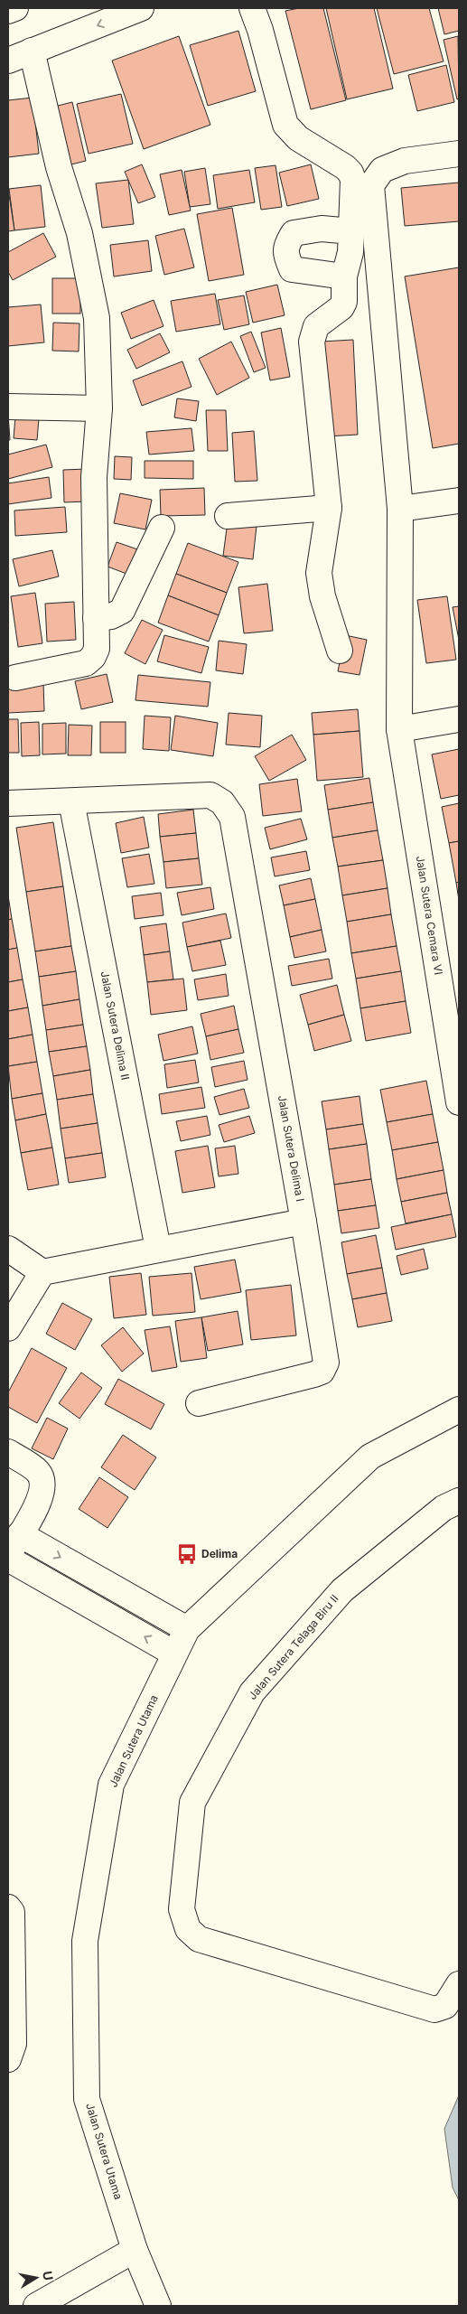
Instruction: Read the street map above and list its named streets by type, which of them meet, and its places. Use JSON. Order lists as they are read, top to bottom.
{
  "streets": {
    "street": [
      "Jalan Sutera Cemara VI",
      "Jalan Sutera Delima II",
      "Jalan Sutera Delima I",
      "Jalan Sutera Telaga Biru II",
      "Jalan Sutera Utama"
    ]
  },
  "crossings": [
    ["Jalan Sutera Delima II", "Jalan Sutera Delima I"]
  ],
  "places": {
    "bus stop": ["Delima"]
  },
  "north": "right"
}
